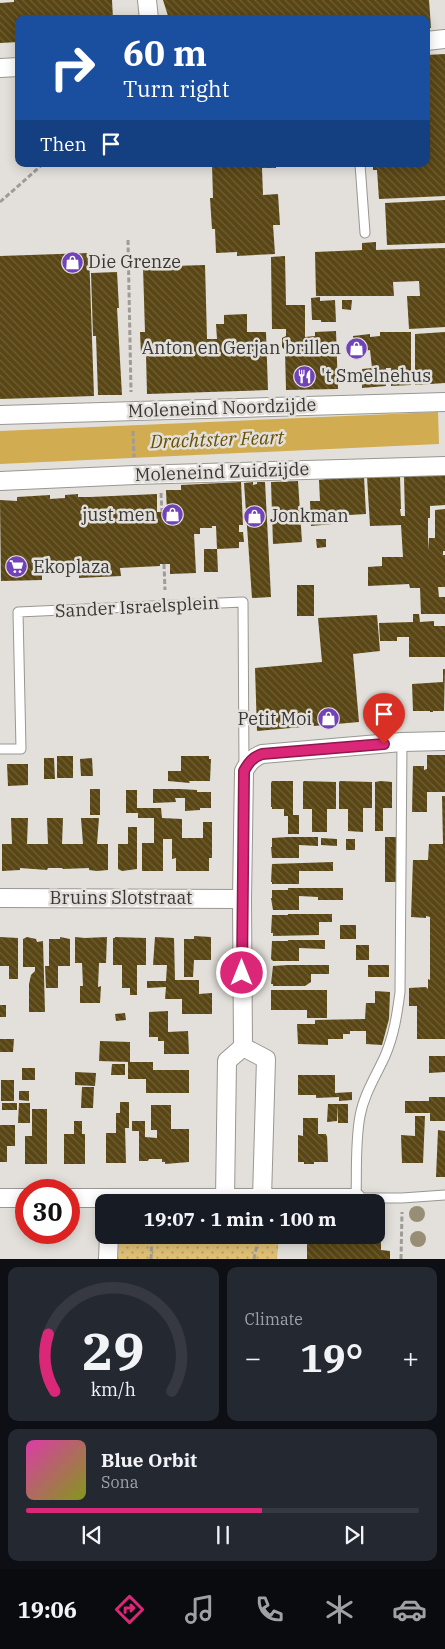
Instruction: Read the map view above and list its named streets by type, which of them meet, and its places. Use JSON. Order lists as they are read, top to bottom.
{
  "streets": {
    "street": ["Moleneind Noordzijde", "Moleneind Zuidzijde", "Bruins Slotstraat"],
    "lane": ["Sander Israelsplein"]
  },
  "water": ["Drachtster Feart"],
  "places": {
    "shop": [
      "Die Grenze",
      "Anton en Gerjan brillen",
      "just men",
      "Jonkman",
      "Petit Moi"
    ],
    "restaurant": ["'t Smelnehus"],
    "supermarket": ["Ekoplaza"]
  },
  "page": {
    "turn": ["60 m", "Turn right"],
    "then": "Then",
    "limit": "30",
    "trip": "19:07 · 1 min · 100 m",
    "tile": "Climate",
    "heat": ["−", "19°", "+"],
    "song": ["Blue Orbit", "Sona"],
    "tabs": "19:06",
    "gauge": ["29", "km/h"]
  }
}
